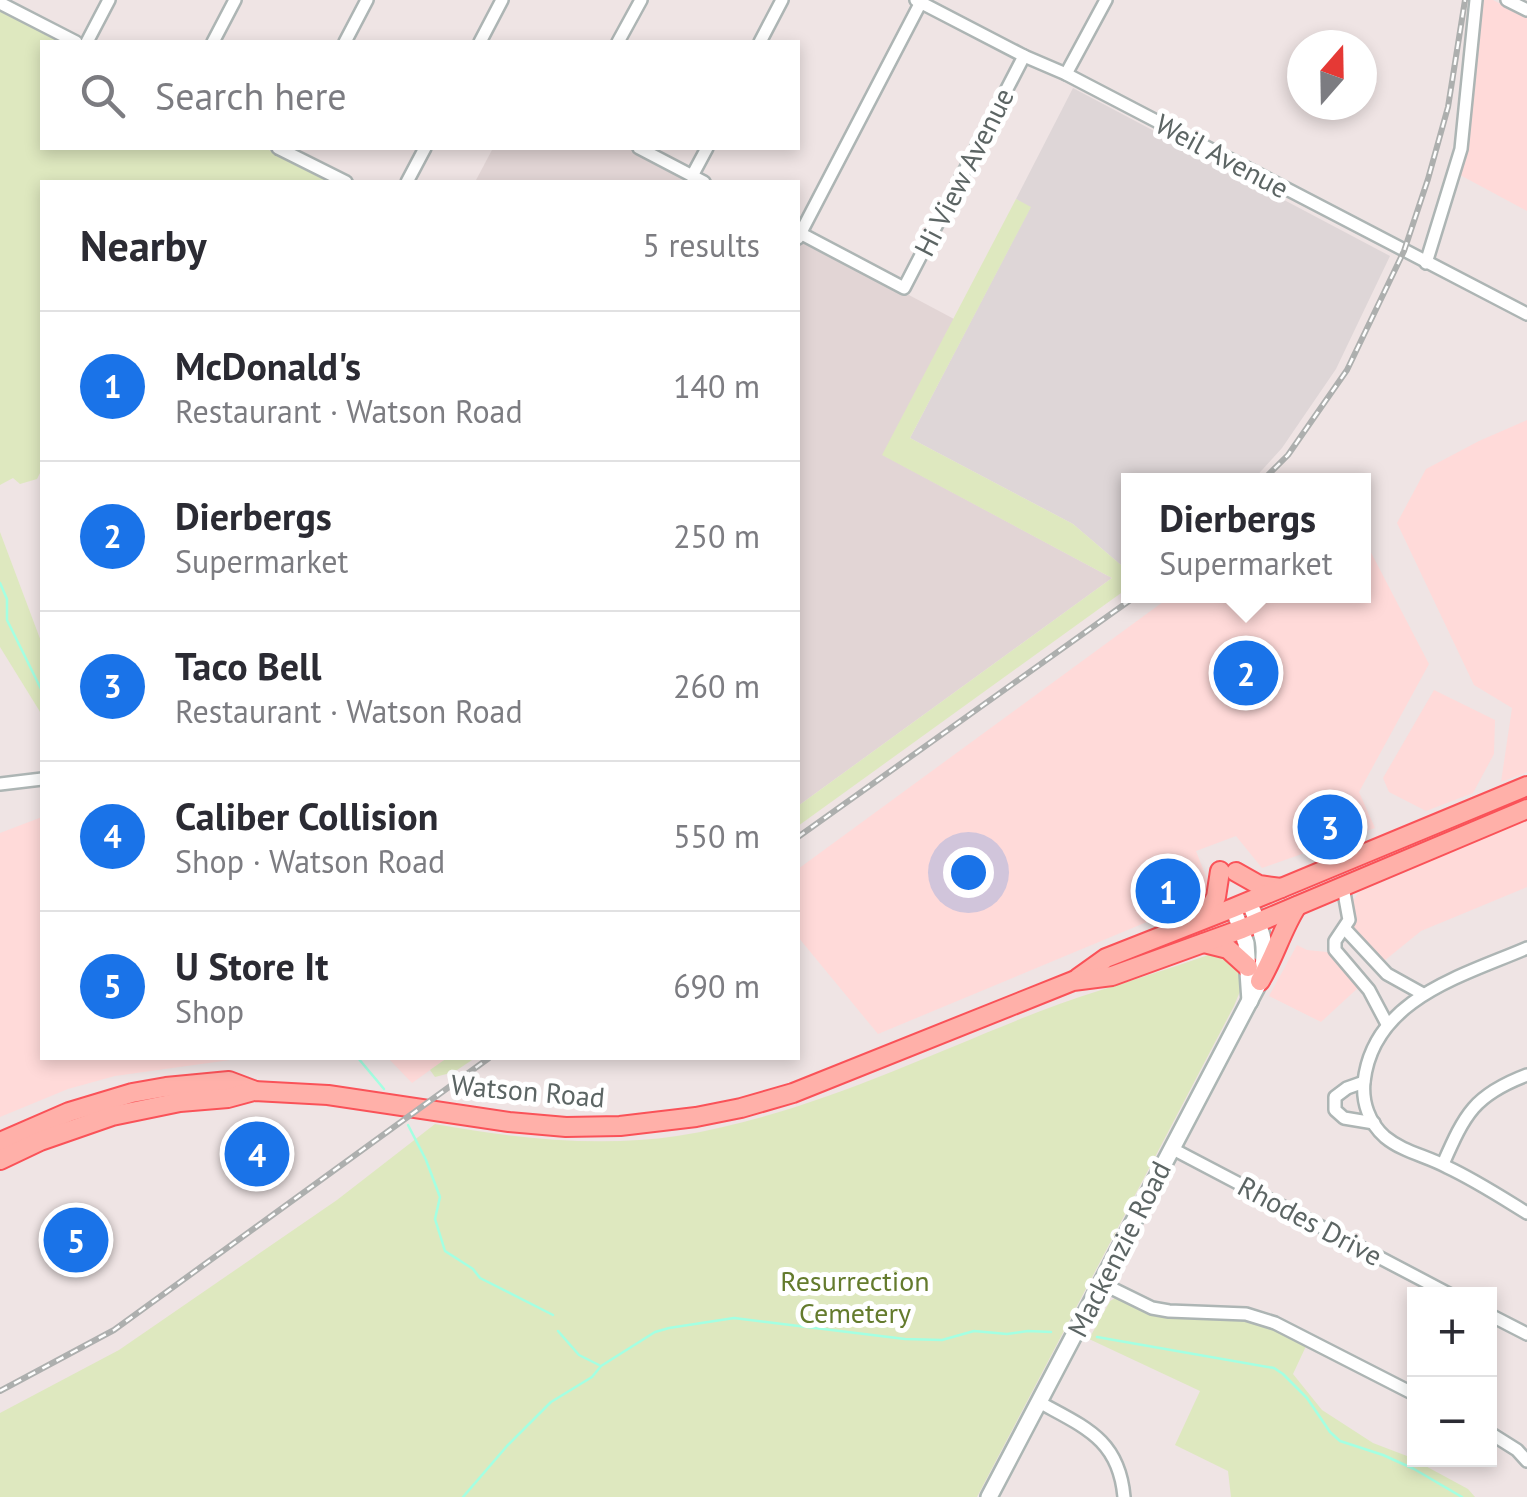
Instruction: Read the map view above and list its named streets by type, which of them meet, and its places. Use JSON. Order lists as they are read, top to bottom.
{
  "streets": {
    "main road": ["Watson Road", "Mackenzie Road"],
    "street": ["Weil Avenue", "Hi View Avenue", "Rhodes Drive"]
  },
  "crossings": [
    ["Weil Avenue", "Hi View Avenue"],
    ["Watson Road", "Mackenzie Road"],
    ["Rhodes Drive", "Mackenzie Road"]
  ],
  "parks": ["Resurrection Cemetery"],
  "north": "top",
  "page": {
    "search": "Search here",
    "heading": ["Nearby", "5 results"],
    "list": [
      {
        "mark": "1",
        "name": "McDonald's",
        "note": "Restaurant · Watson Road",
        "value": "140 m"
      },
      {
        "mark": "2",
        "name": "Dierbergs",
        "note": "Supermarket",
        "value": "250 m"
      },
      {
        "mark": "3",
        "name": "Taco Bell",
        "note": "Restaurant · Watson Road",
        "value": "260 m"
      },
      {
        "mark": "4",
        "name": "Caliber Collision",
        "note": "Shop · Watson Road",
        "value": "550 m"
      },
      {
        "mark": "5",
        "name": "U Store It",
        "note": "Shop",
        "value": "690 m"
      }
    ],
    "popup": ["Dierbergs", "Supermarket"],
    "pins": [
      "2",
      "3",
      "1",
      "4",
      "5"
    ],
    "map_buttons": ["+", "−"]
  }
}
